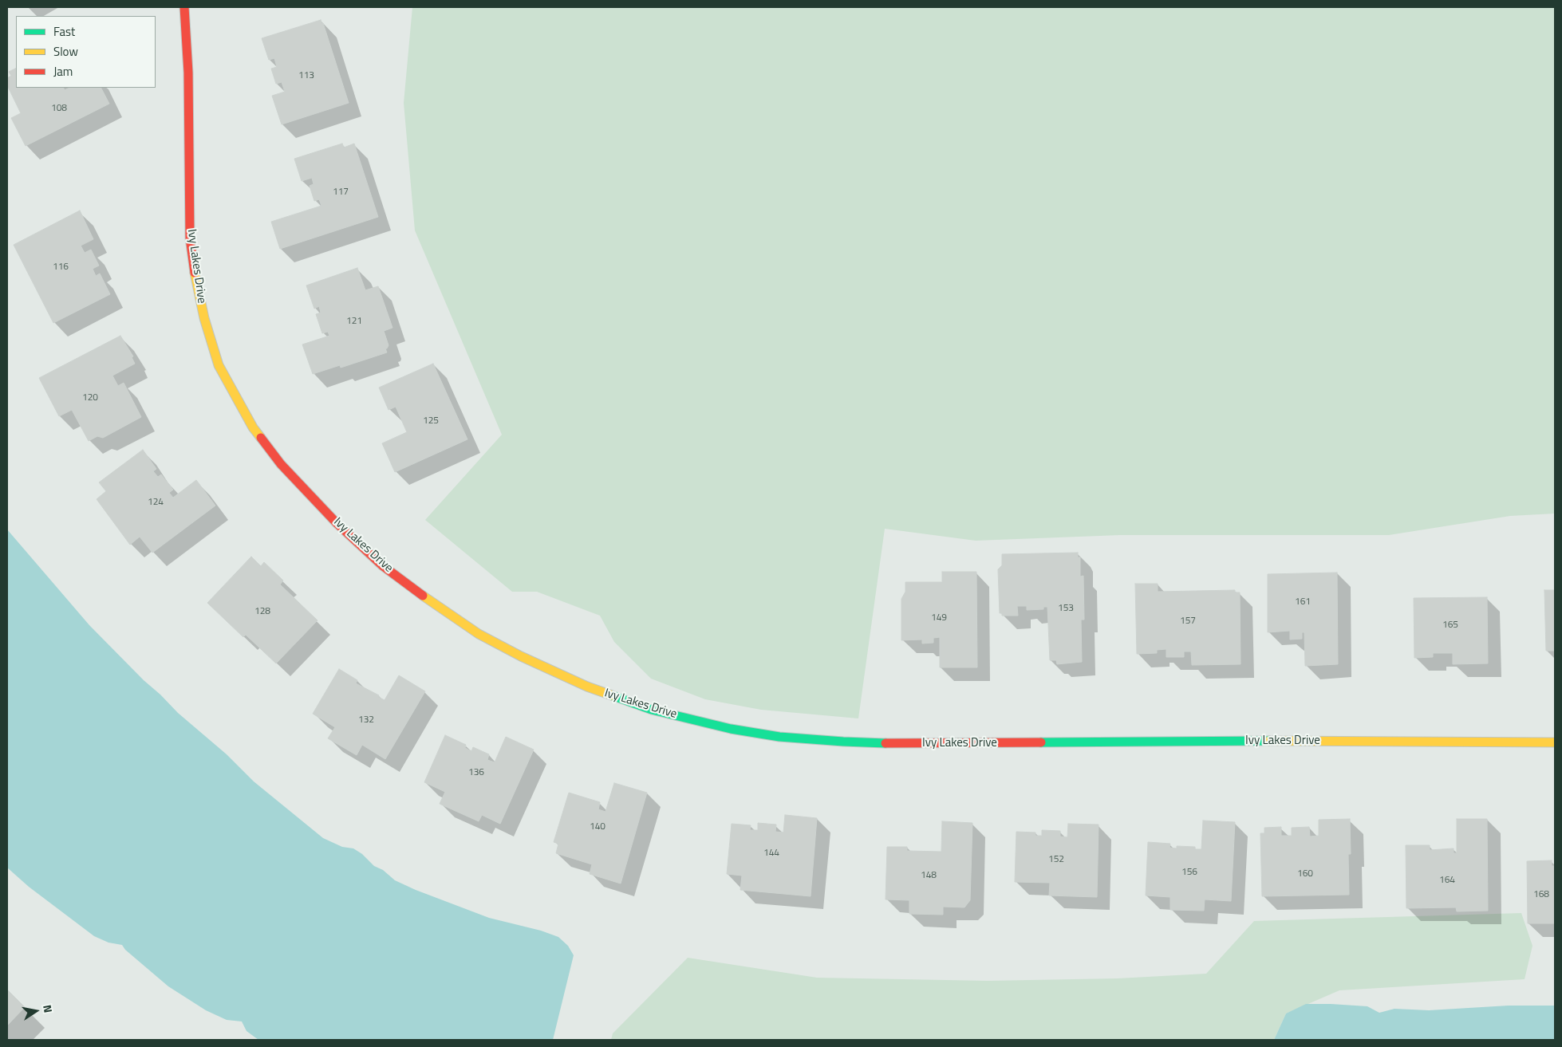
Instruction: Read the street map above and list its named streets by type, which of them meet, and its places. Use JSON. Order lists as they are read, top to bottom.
{
  "streets": {
    "street": ["Ivy Lakes Drive"]
  },
  "house_numbers": [
    "113",
    "108",
    "117",
    "116",
    "121",
    "120",
    "125",
    "124",
    "161",
    "153",
    "128",
    "149",
    "157",
    "165",
    "132",
    "136",
    "140",
    "144",
    "152",
    "156",
    "160",
    "148",
    "164",
    "168"
  ],
  "legend": ["Fast", "Slow", "Jam"],
  "north": "right"
}
